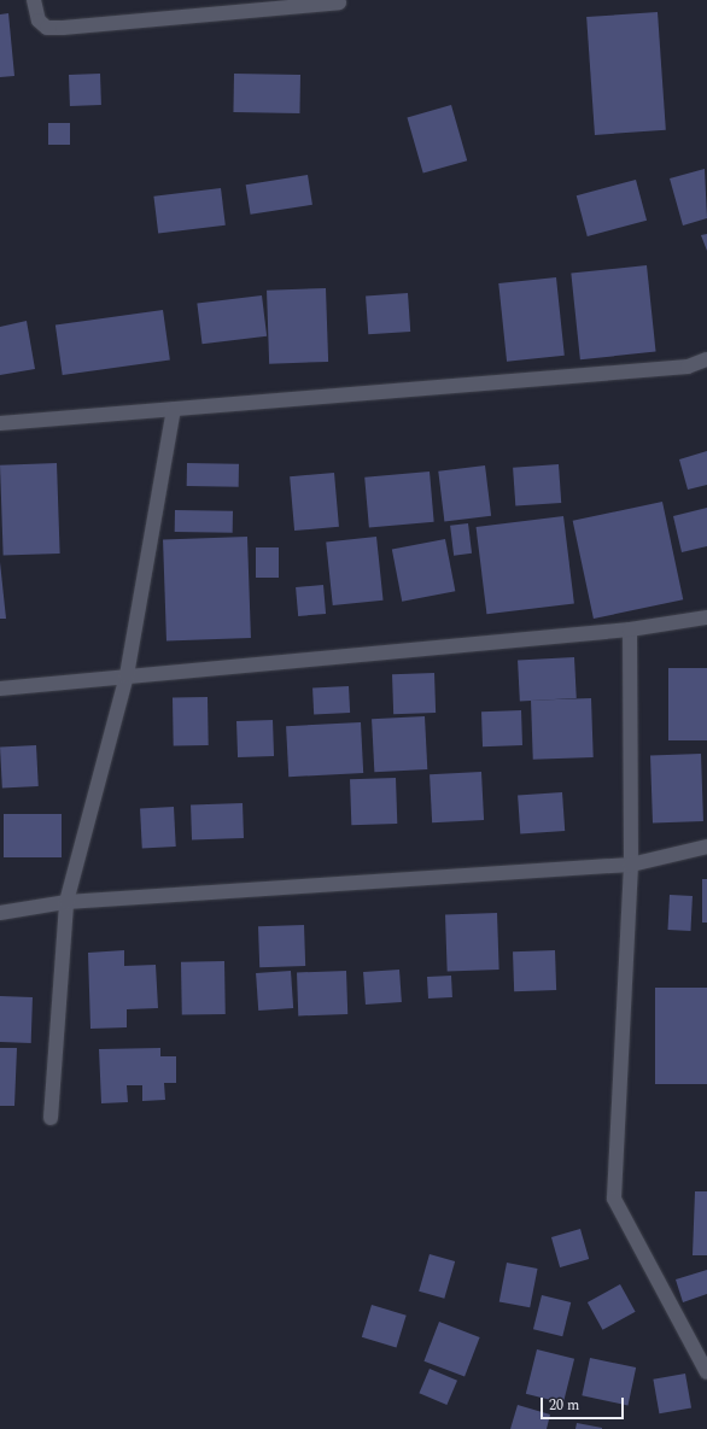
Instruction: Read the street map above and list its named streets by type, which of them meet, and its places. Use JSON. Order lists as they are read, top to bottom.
{
  "scale_bar": "20 m"
}
